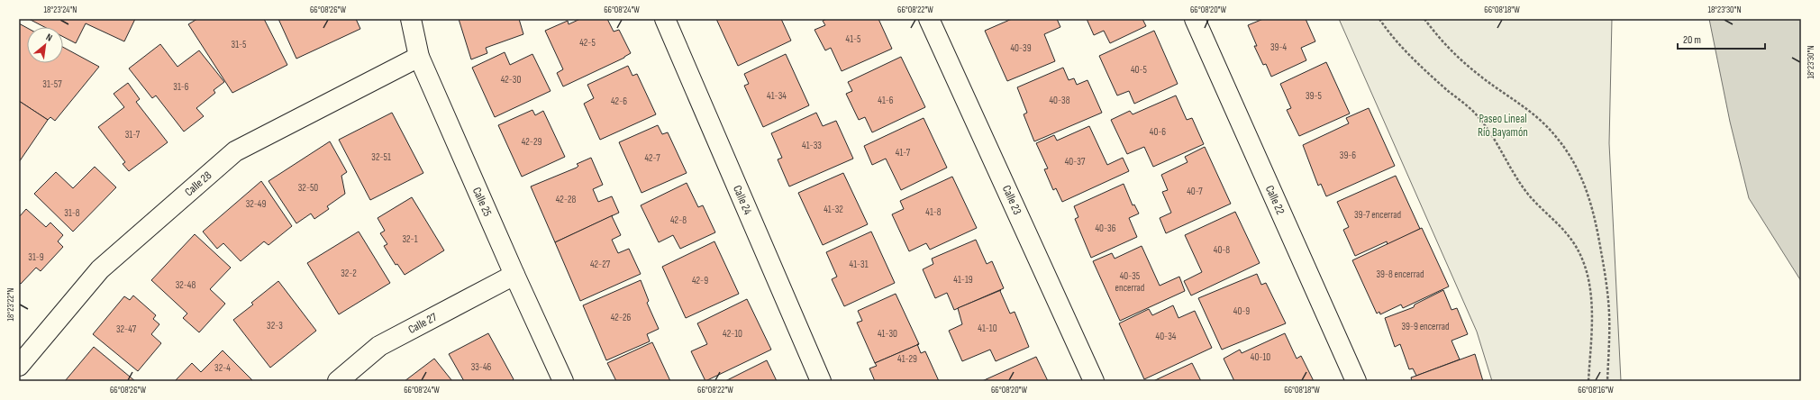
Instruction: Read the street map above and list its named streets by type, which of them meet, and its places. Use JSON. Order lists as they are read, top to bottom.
{
  "streets": {
    "street": [
      "Calle 28",
      "Calle 24",
      "Calle 23",
      "Calle 22",
      "Calle 25",
      "Calle 27"
    ]
  },
  "crossings": [
    ["Calle 28", "Calle 25"],
    ["Calle 25", "Calle 27"]
  ],
  "parks": ["Paseo Lineal Río Bayamón"],
  "house_numbers": [
    "41-5",
    "42-5",
    "31-5",
    "39-4",
    "40-39",
    "40-5",
    "42-30",
    "31-57",
    "31-6",
    "41-34",
    "39-5",
    "41-6",
    "40-38",
    "42-6",
    "40-6",
    "31-7",
    "42-29",
    "41-33",
    "41-7",
    "39-6",
    "32-51",
    "42-7",
    "40-37",
    "32-50",
    "40-7",
    "42-28",
    "32-49",
    "41-32",
    "41-8",
    "31-8",
    "39-7 encerrad",
    "42-8",
    "40-36",
    "32-1",
    "40-8",
    "31-9",
    "42-27",
    "41-31",
    "32-2",
    "39-8 encerrad",
    "40-35 encerrad",
    "41-19",
    "42-9",
    "32-48",
    "40-9",
    "42-26",
    "32-3",
    "39-9 encerrad",
    "41-10",
    "32-47",
    "42-10",
    "41-30",
    "40-34",
    "40-10",
    "41-29",
    "33-46",
    "32-4"
  ],
  "scale_bar": "20 m",
  "north": "top right",
  "coordinates": [
    "18°23'24\"N",
    "66°08'26\"W",
    "66°08'24\"W",
    "66°08'22\"W",
    "66°08'20\"W",
    "66°08'18\"W",
    "18°23'30\"N",
    "18°23'22\"N",
    "66°08'16\"W"
  ]
}
